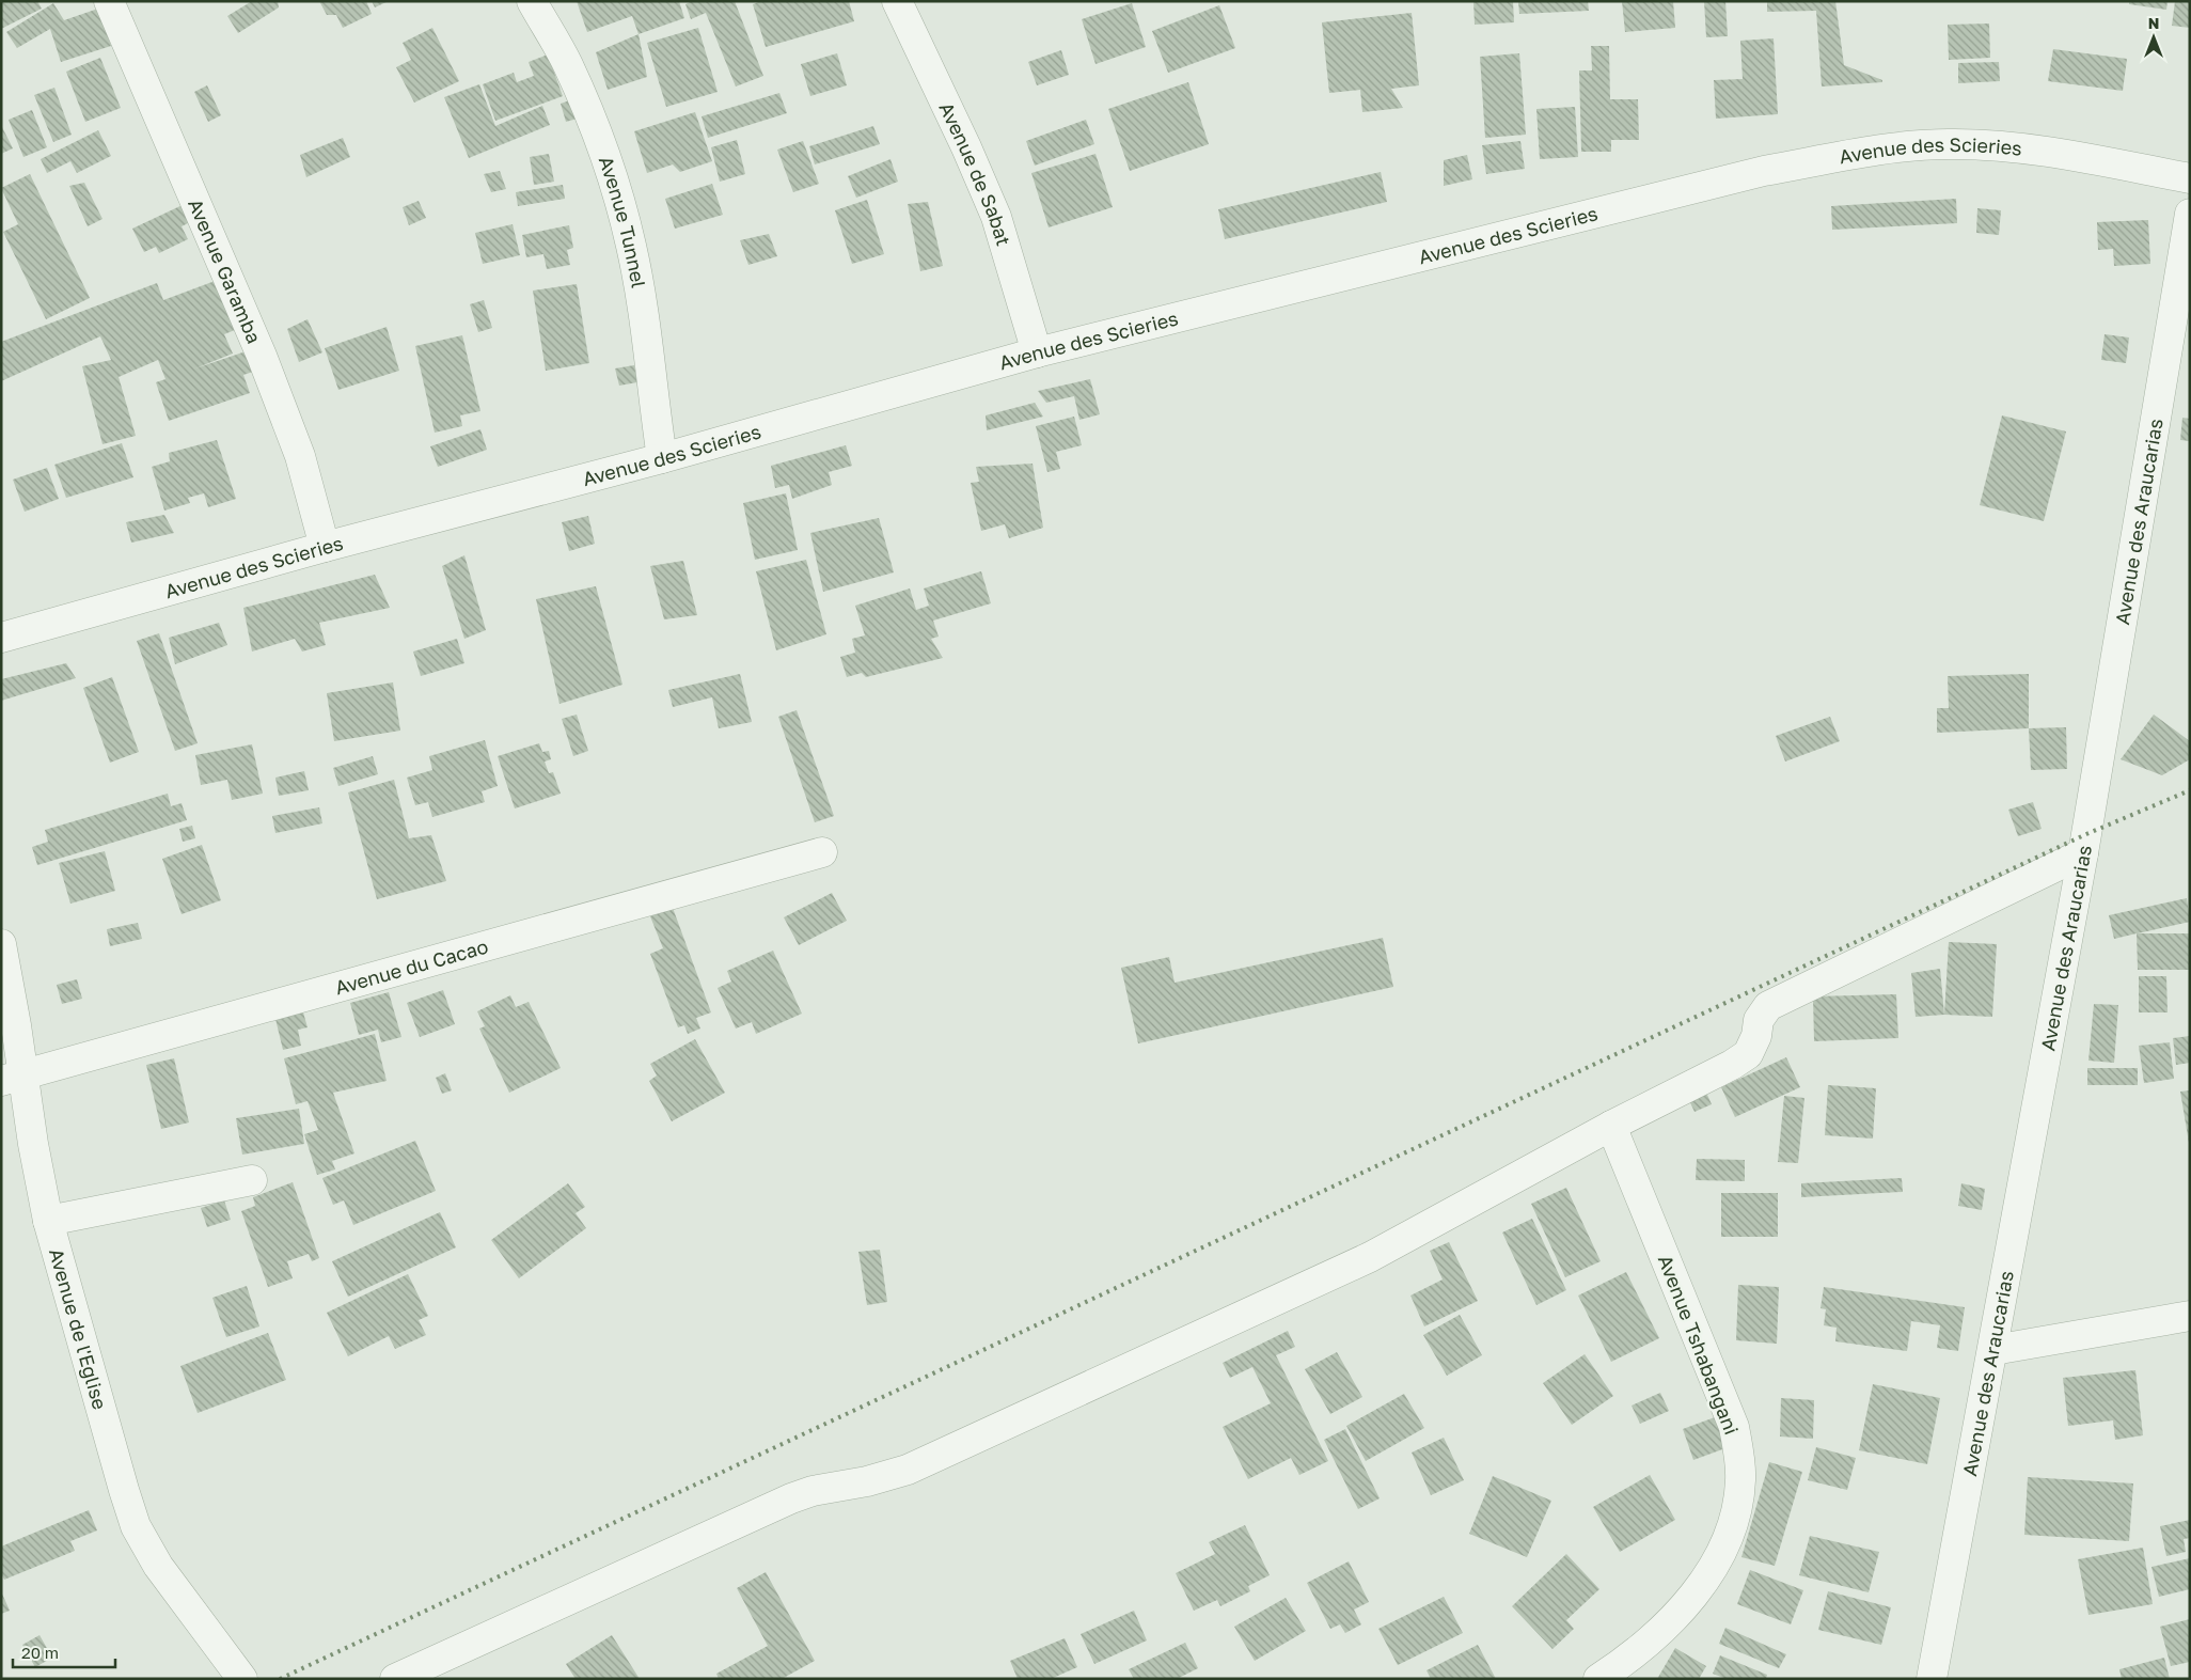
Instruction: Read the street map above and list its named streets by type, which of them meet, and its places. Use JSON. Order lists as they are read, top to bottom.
{
  "streets": {
    "street": [
      "Avenue des Scieries",
      "Avenue de Sabat",
      "Avenue Tunnel",
      "Avenue Garamba",
      "Avenue des Araucarias",
      "Avenue du Cacao",
      "Avenue de l'Eglise",
      "Avenue Tshabangani"
    ]
  },
  "crossings": [
    ["Avenue des Scieries", "Avenue de Sabat"],
    ["Avenue des Scieries", "Avenue Tunnel"],
    ["Avenue des Scieries", "Avenue Garamba"],
    ["Avenue du Cacao", "Avenue de l'Eglise"]
  ],
  "scale_bar": "20 m",
  "north": "top"
}
